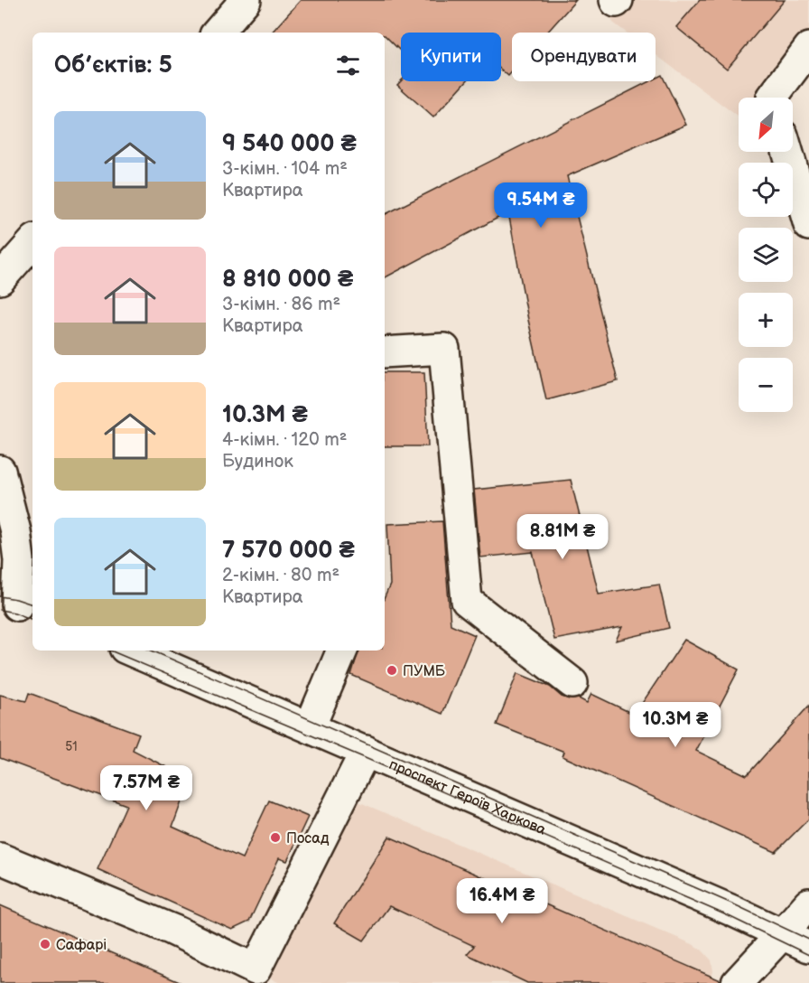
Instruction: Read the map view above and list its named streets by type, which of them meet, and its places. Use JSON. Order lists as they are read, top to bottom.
{
  "streets": {
    "main road": ["проспект Героїв Харкова"]
  },
  "places": ["ПУМБ", "Посад", "Сафарі"],
  "house_numbers": ["51"],
  "north": "bottom left",
  "page": {
    "chip": ["Купити", "Орендувати"],
    "heading": "Об’єктів: 5",
    "map_buttons": ["+", "−"],
    "list": [
      {
        "name": "9 540 000 ₴",
        "note": "3-кімн. · 104 m² · Квартира"
      },
      {
        "name": "8 810 000 ₴",
        "note": "3-кімн. · 86 m² · Квартира"
      },
      {
        "name": "10.3M ₴",
        "note": "4-кімн. · 120 m² · Будинок"
      },
      {
        "name": "7 570 000 ₴",
        "note": "2-кімн. · 80 m² · Квартира"
      }
    ],
    "price": [
      "9.54M ₴",
      "8.81M ₴",
      "10.3M ₴",
      "7.57M ₴",
      "16.4M ₴"
    ]
  }
}
